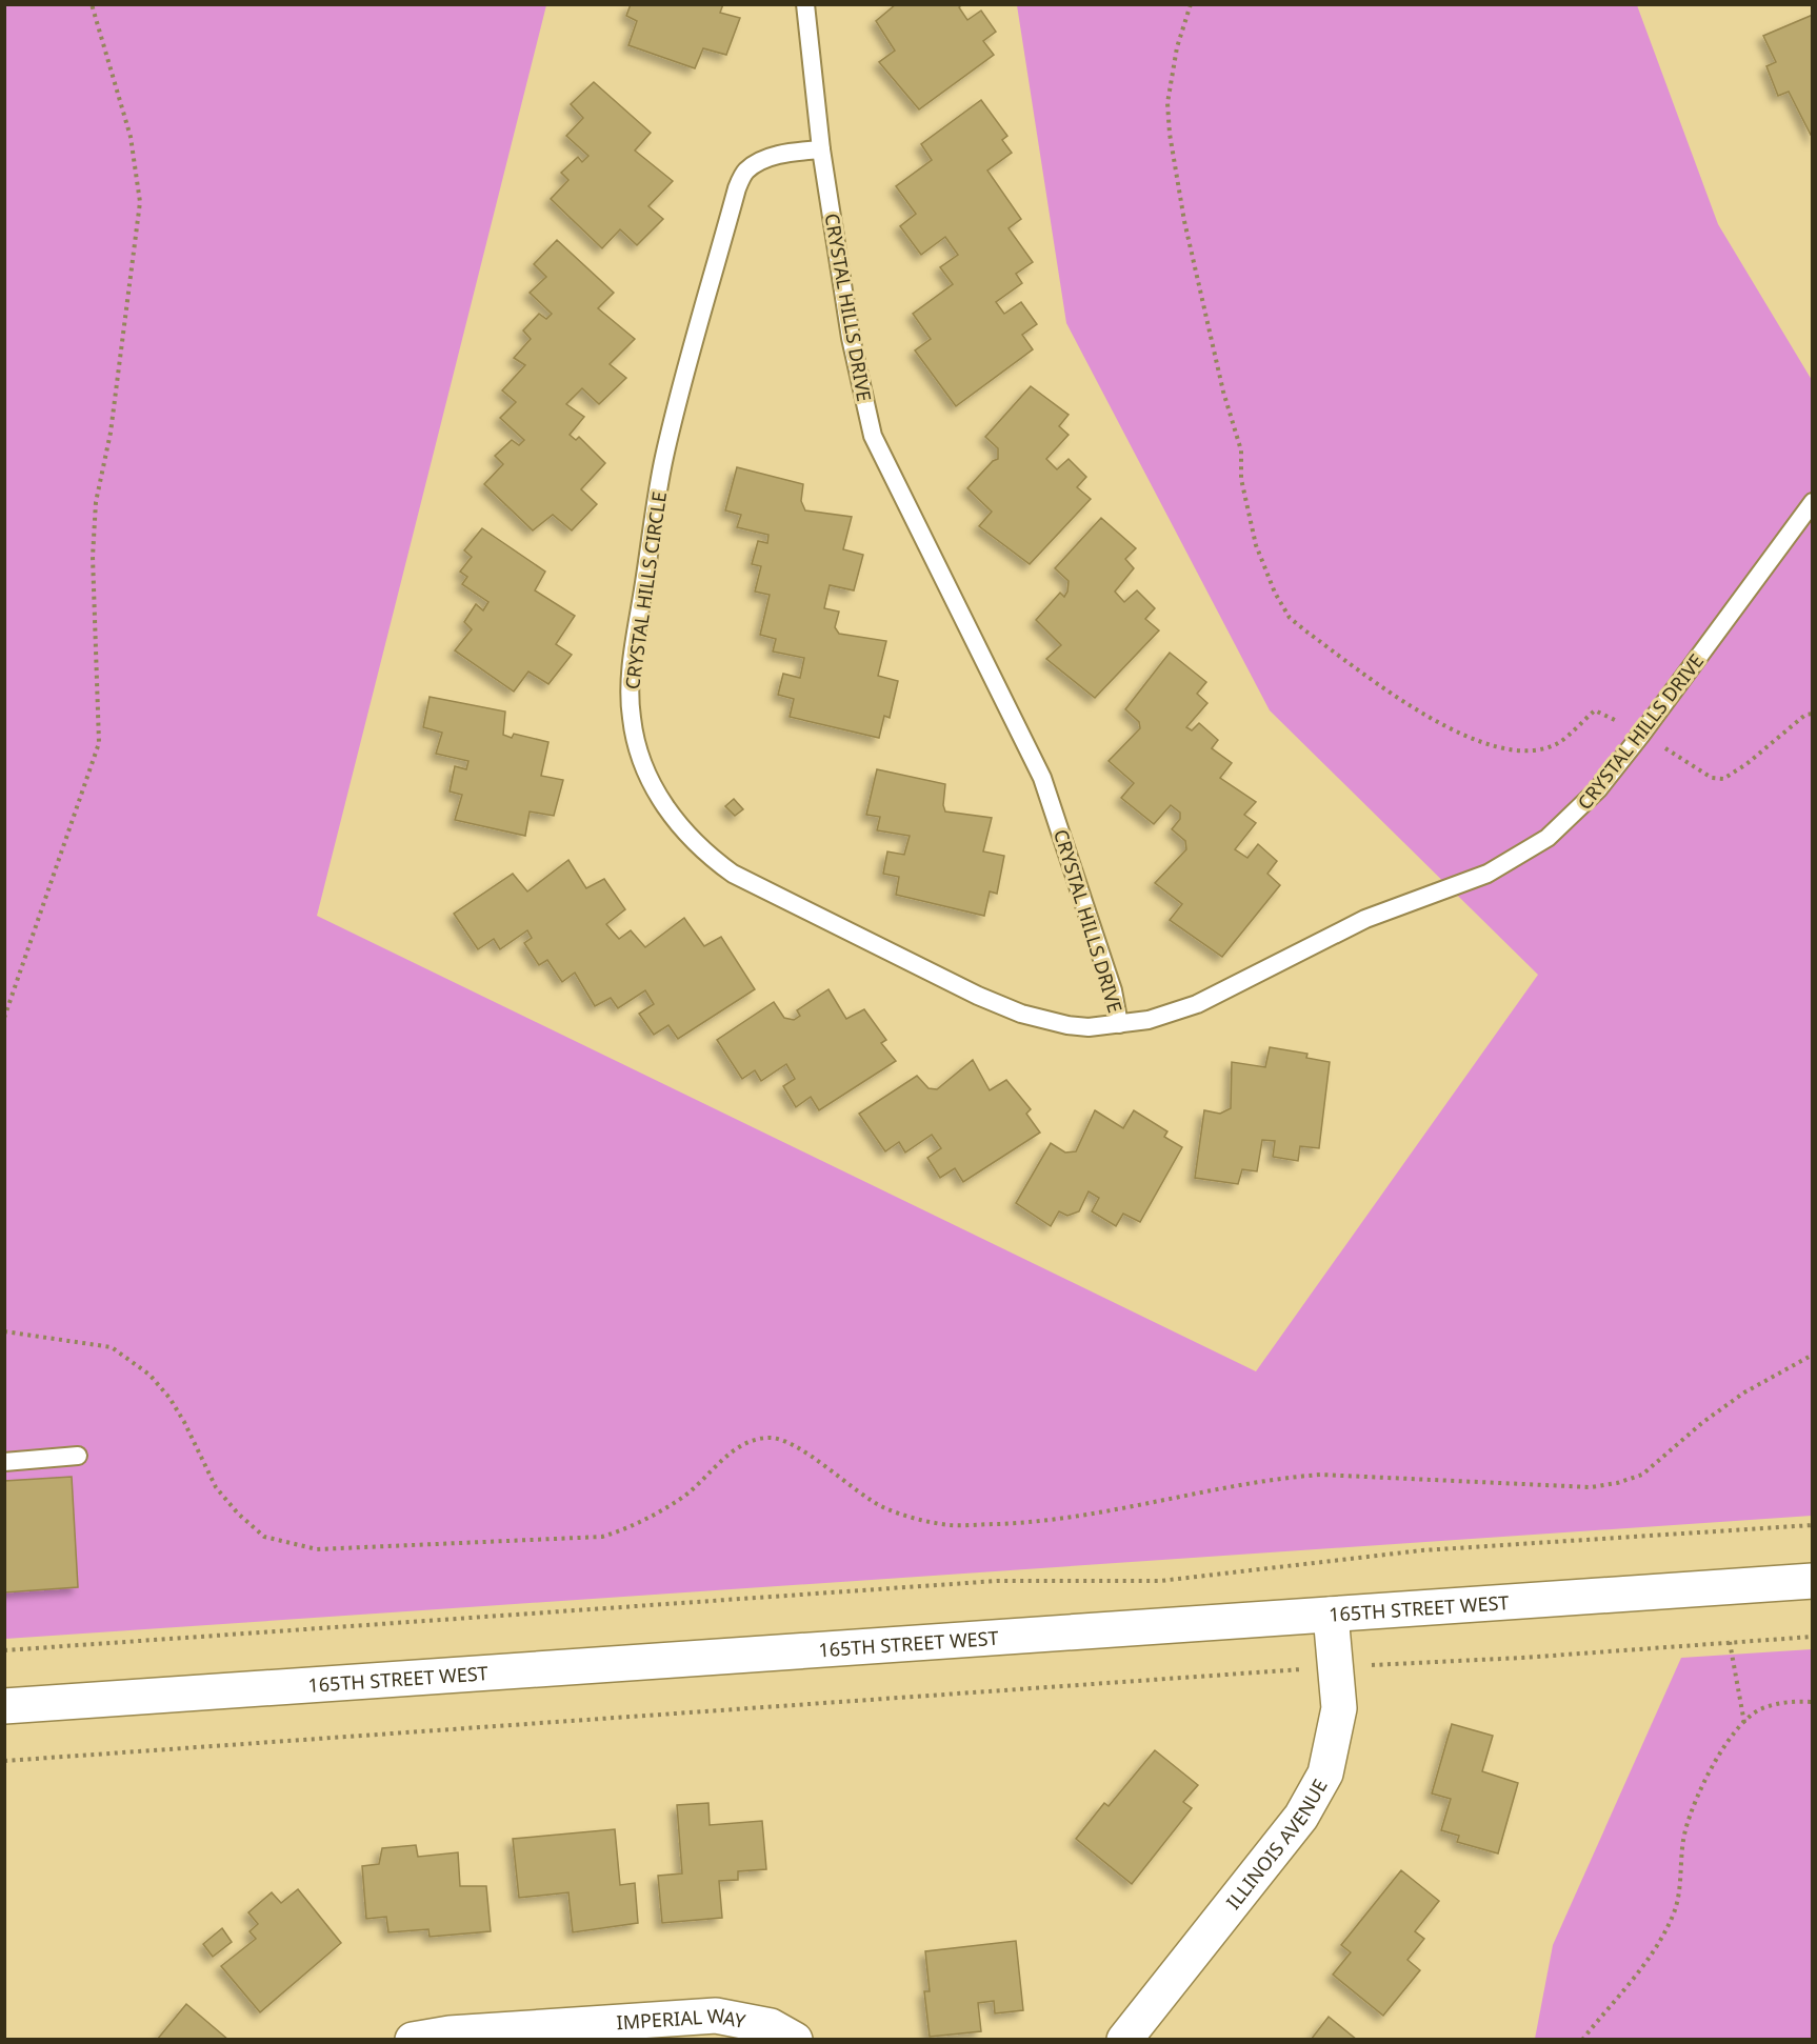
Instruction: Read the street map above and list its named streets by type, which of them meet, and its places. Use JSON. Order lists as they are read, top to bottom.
{
  "streets": {
    "street": ["165TH STREET WEST", "ILLINOIS AVENUE", "IMPERIAL WAY"],
    "lane": ["CRYSTAL HILLS DRIVE", "CRYSTAL HILLS CIRCLE"]
  },
  "crossings": [
    ["CRYSTAL HILLS DRIVE", "CRYSTAL HILLS CIRCLE"],
    ["165TH STREET WEST", "ILLINOIS AVENUE"]
  ]
}
